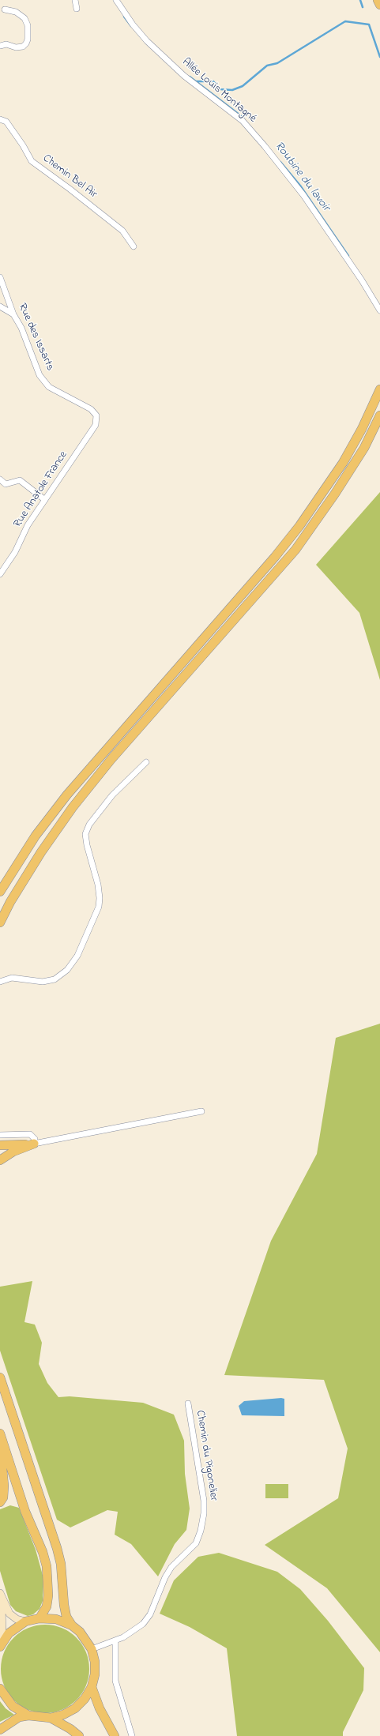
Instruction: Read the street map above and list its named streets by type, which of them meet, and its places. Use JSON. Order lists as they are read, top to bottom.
{
  "streets": {
    "street": [
      "Allée Louis Montagné",
      "Chemin Bel Air",
      "Rue des Issarts",
      "Rue Anatole France",
      "Chemin du Pigonelier"
    ]
  },
  "crossings": [
    ["Rue des Issarts", "Rue Anatole France"]
  ],
  "water": ["Roubine du lavoir"]
}
